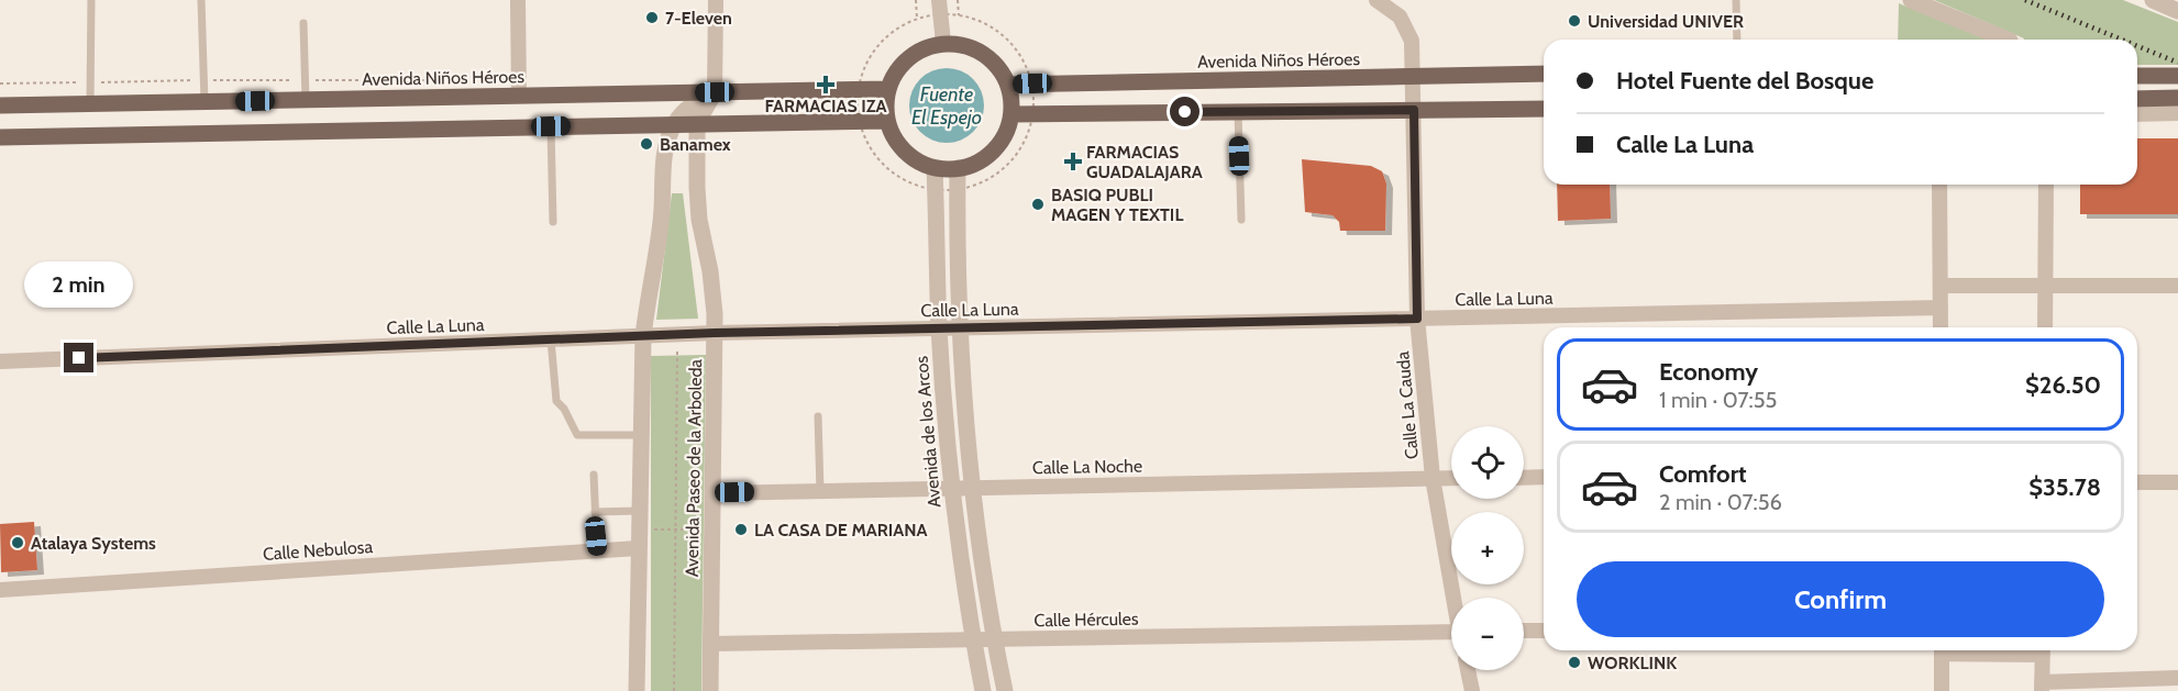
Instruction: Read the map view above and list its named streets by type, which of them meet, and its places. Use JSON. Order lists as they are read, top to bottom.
{
  "streets": {
    "main road": ["Avenida Niños Héroes"],
    "street": [
      "Calle La Luna",
      "Calle La Cauda",
      "Avenida de los Arcos",
      "Calle La Noche",
      "Avenida Paseo de la Arboleda",
      "Calle Nebulosa",
      "Calle Hércules"
    ]
  },
  "crossings": [
    ["Avenida Niños Héroes", "Calle La Cauda"],
    ["Avenida Niños Héroes", "Avenida de los Arcos"],
    ["Avenida Niños Héroes", "Avenida Paseo de la Arboleda"],
    ["Calle La Luna", "Calle La Cauda"],
    ["Calle La Luna", "Avenida de los Arcos"],
    ["Calle La Luna", "Avenida Paseo de la Arboleda"],
    ["Calle La Cauda", "Calle La Noche"],
    ["Avenida de los Arcos", "Calle La Noche"],
    ["Avenida de los Arcos", "Calle Hércules"],
    ["Calle La Noche", "Avenida Paseo de la Arboleda"],
    ["Avenida Paseo de la Arboleda", "Calle Hércules"]
  ],
  "water": ["Fuente El Espejo"],
  "places": {
    "other": [
      "7-Eleven",
      "Universidad UNIVER",
      "Banamex",
      "BASIQ PUBLI MAGEN Y TEXTIL",
      "LA CASA DE MARIANA",
      "Atalaya Systems",
      "WORKLINK"
    ],
    "health": ["FARMACIAS IZA", "FARMACIAS GUADALAJARA"]
  },
  "page": {
    "banner": ["Hotel Fuente del Bosque", "Calle La Luna"],
    "bubble": "2 min",
    "list": [
      {
        "name": "Economy",
        "note": "1 min · 07:55",
        "value": "$26.50"
      },
      {
        "name": "Comfort",
        "note": "2 min · 07:56",
        "value": "$35.78"
      }
    ],
    "map_buttons": ["+", "−"],
    "buttons": "Confirm"
  }
}
